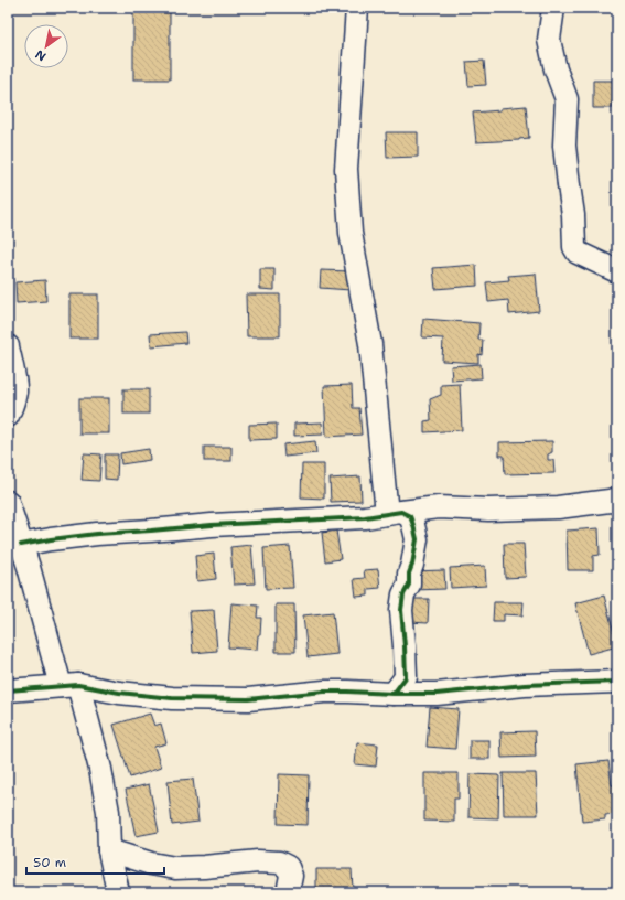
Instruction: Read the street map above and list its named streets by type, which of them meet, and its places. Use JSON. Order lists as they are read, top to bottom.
{
  "scale_bar": "50 m",
  "north": "bottom left"
}
